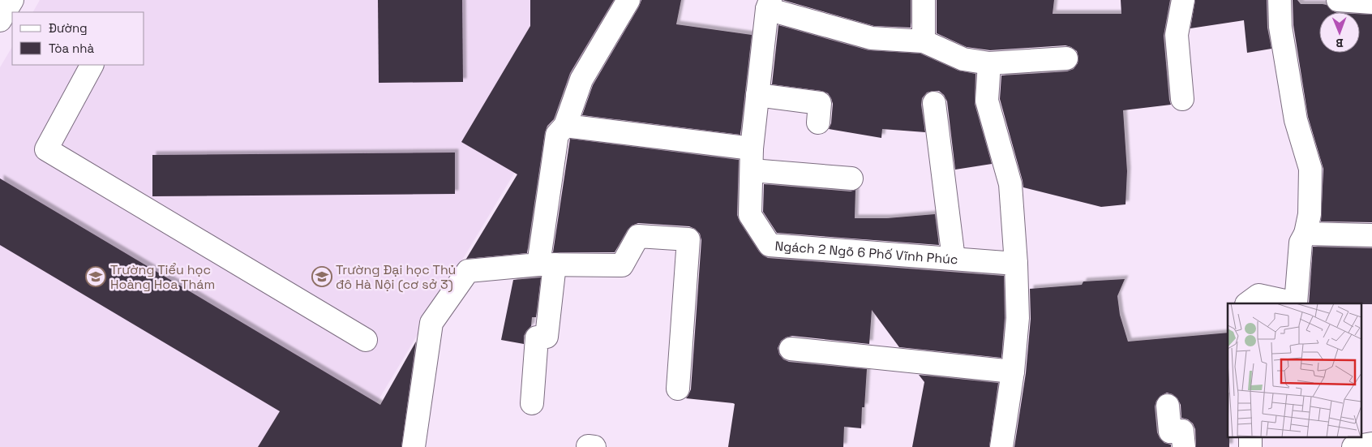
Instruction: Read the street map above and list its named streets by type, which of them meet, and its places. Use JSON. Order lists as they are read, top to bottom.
{
  "streets": {
    "lane": ["Ngách 2 Ngõ 6 Phố Vĩnh Phúc"]
  },
  "places": {
    "school or university": ["Trường Tiểu học Hoàng Hoa Thám", "Trường Đại học Thủ đô Hà Nội (cơ sở 3)"]
  },
  "legend": ["Đường", "Tòa nhà"],
  "north": "bottom"
}
